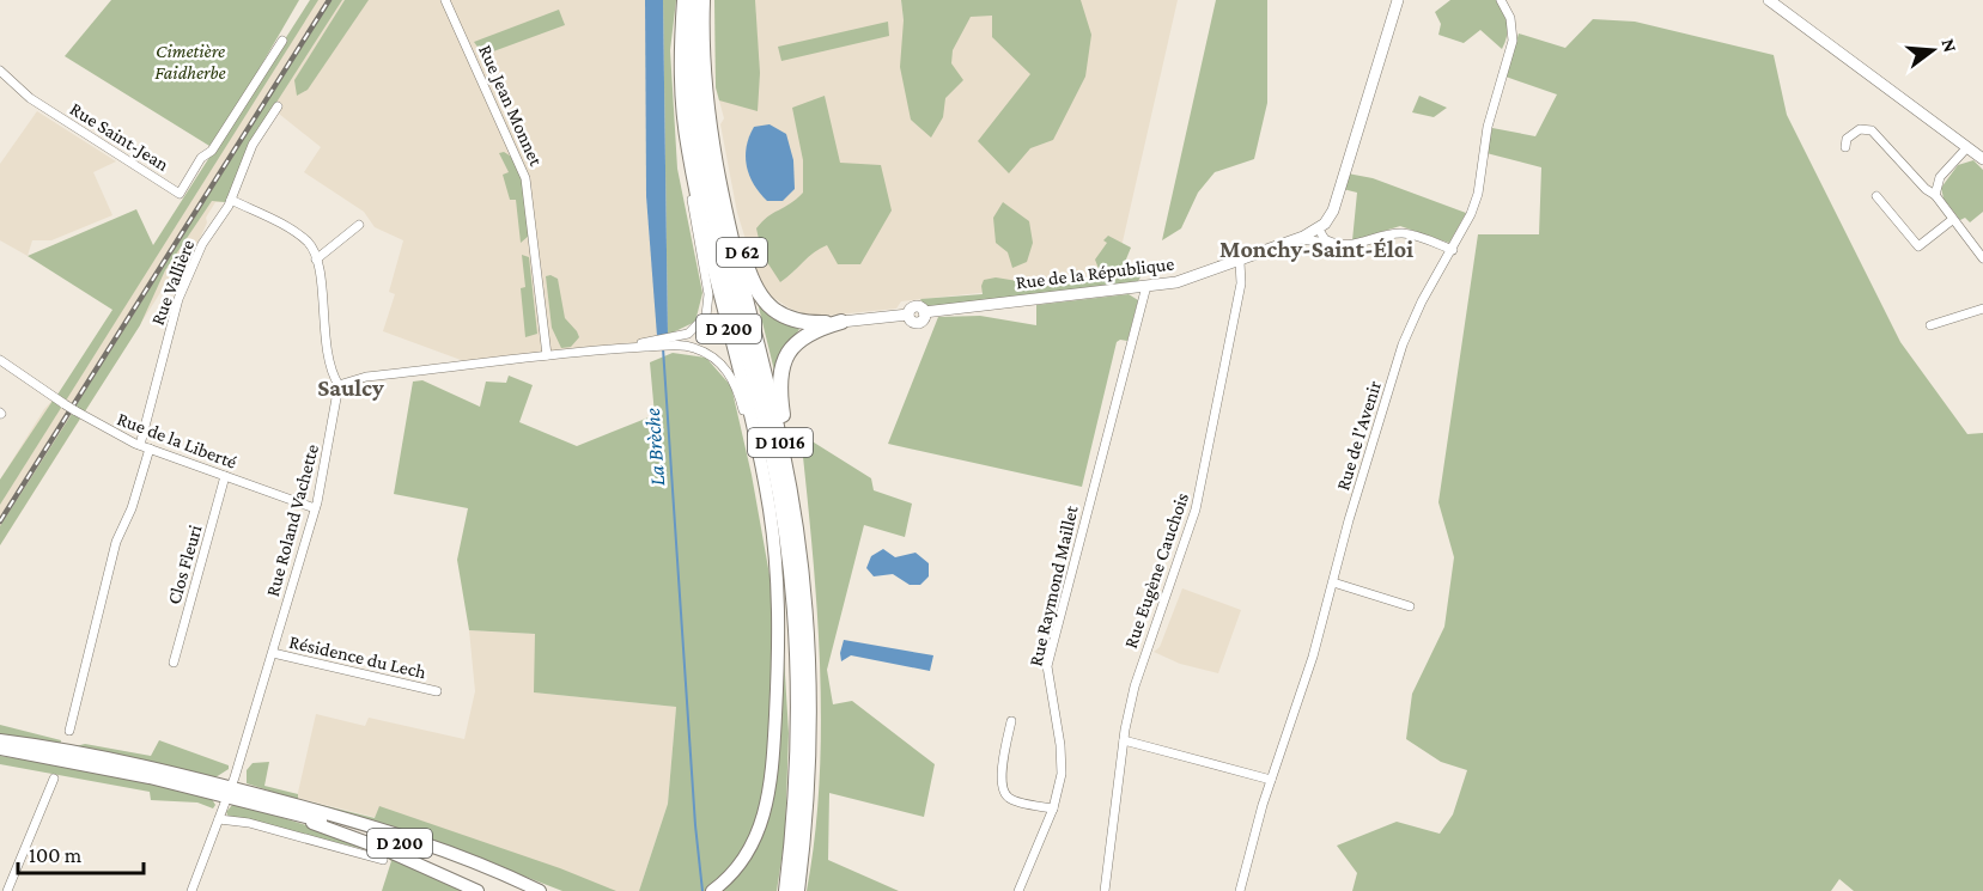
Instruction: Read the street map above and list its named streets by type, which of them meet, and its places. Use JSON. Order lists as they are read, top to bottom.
{
  "streets": {
    "highway": ["D 62", "D 1016"],
    "main road": ["D 200"],
    "street": [
      "Rue Jean Monnet",
      "Rue Saint-Jean",
      "Rue de la République",
      "Rue Vallière",
      "Rue de l'Avenir",
      "Rue de la Liberté",
      "Rue Roland Vachette",
      "Clos Fleuri",
      "Rue Eugène Cauchois",
      "Rue Raymond Maillet",
      "Résidence du Lech"
    ]
  },
  "crossings": [
    ["D 62", "Rue de la République"],
    ["D 62", "D 1016"],
    ["Rue de la République", "Rue Eugène Cauchois"],
    ["Rue de la République", "Rue Raymond Maillet"],
    ["Rue Vallière", "Rue de la Liberté"],
    ["D 200", "Rue Roland Vachette"],
    ["Rue de la Liberté", "Rue Roland Vachette"],
    ["Rue de la Liberté", "Clos Fleuri"],
    ["Rue Roland Vachette", "Résidence du Lech"]
  ],
  "districts": ["Monchy-Saint-Éloi", "Saulcy"],
  "water": ["La Brèche"],
  "parks": ["Cimetière Faidherbe"],
  "scale_bar": "100 m",
  "north": "right"
}
